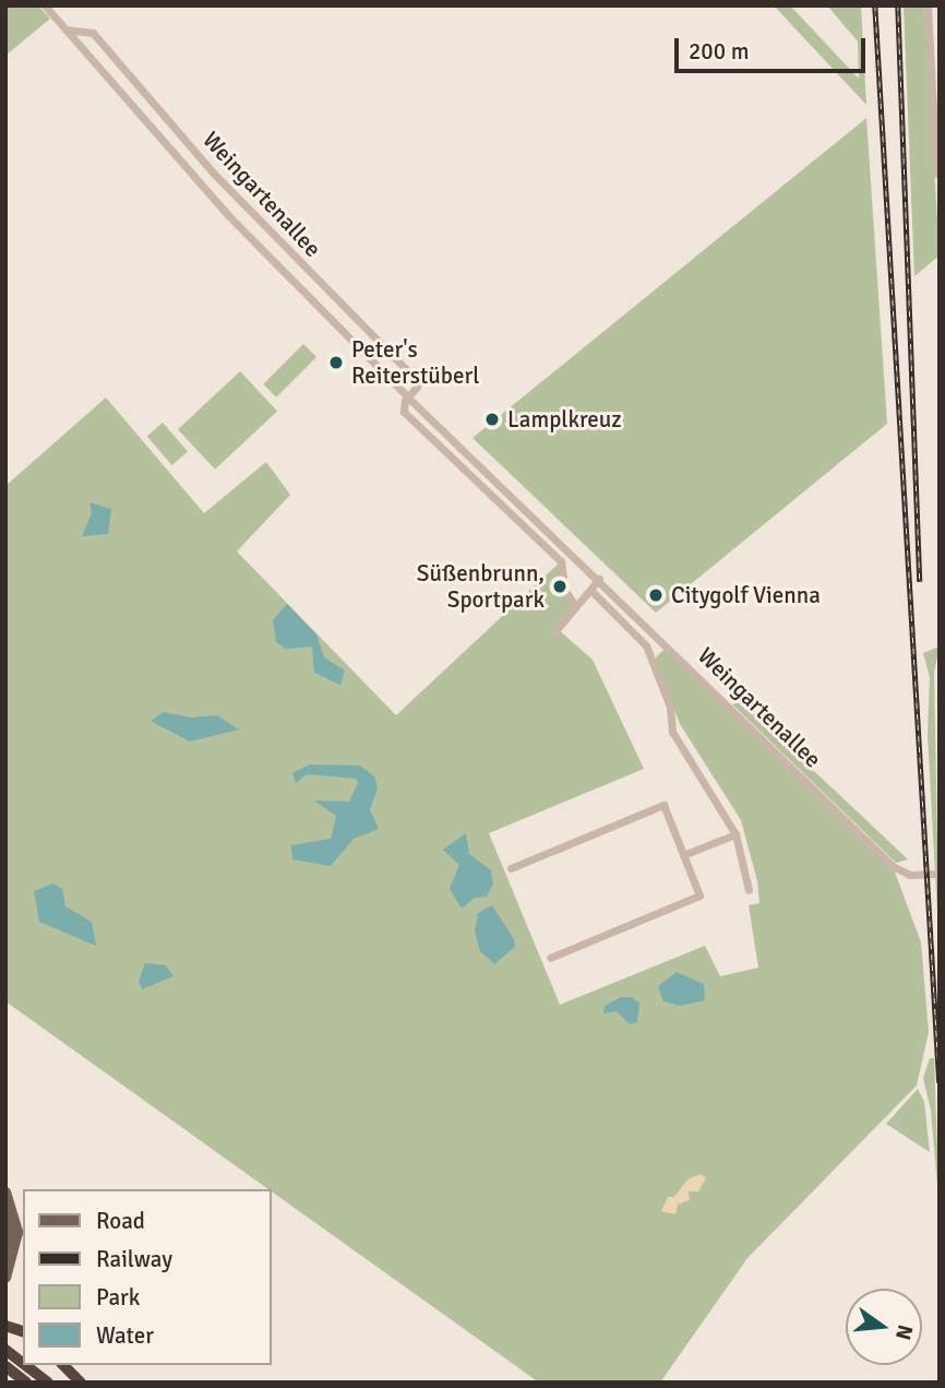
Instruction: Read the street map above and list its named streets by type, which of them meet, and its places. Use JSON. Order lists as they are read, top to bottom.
{
  "streets": {
    "street": ["Weingartenallee"]
  },
  "places": [
    "Peter's Reiterstüberl",
    "Lamplkreuz",
    "Süßenbrunn, Sportpark",
    "Citygolf Vienna"
  ],
  "legend": [
    "Road",
    "Railway",
    "Park",
    "Water"
  ],
  "scale_bar": "200 m",
  "north": "right"
}
